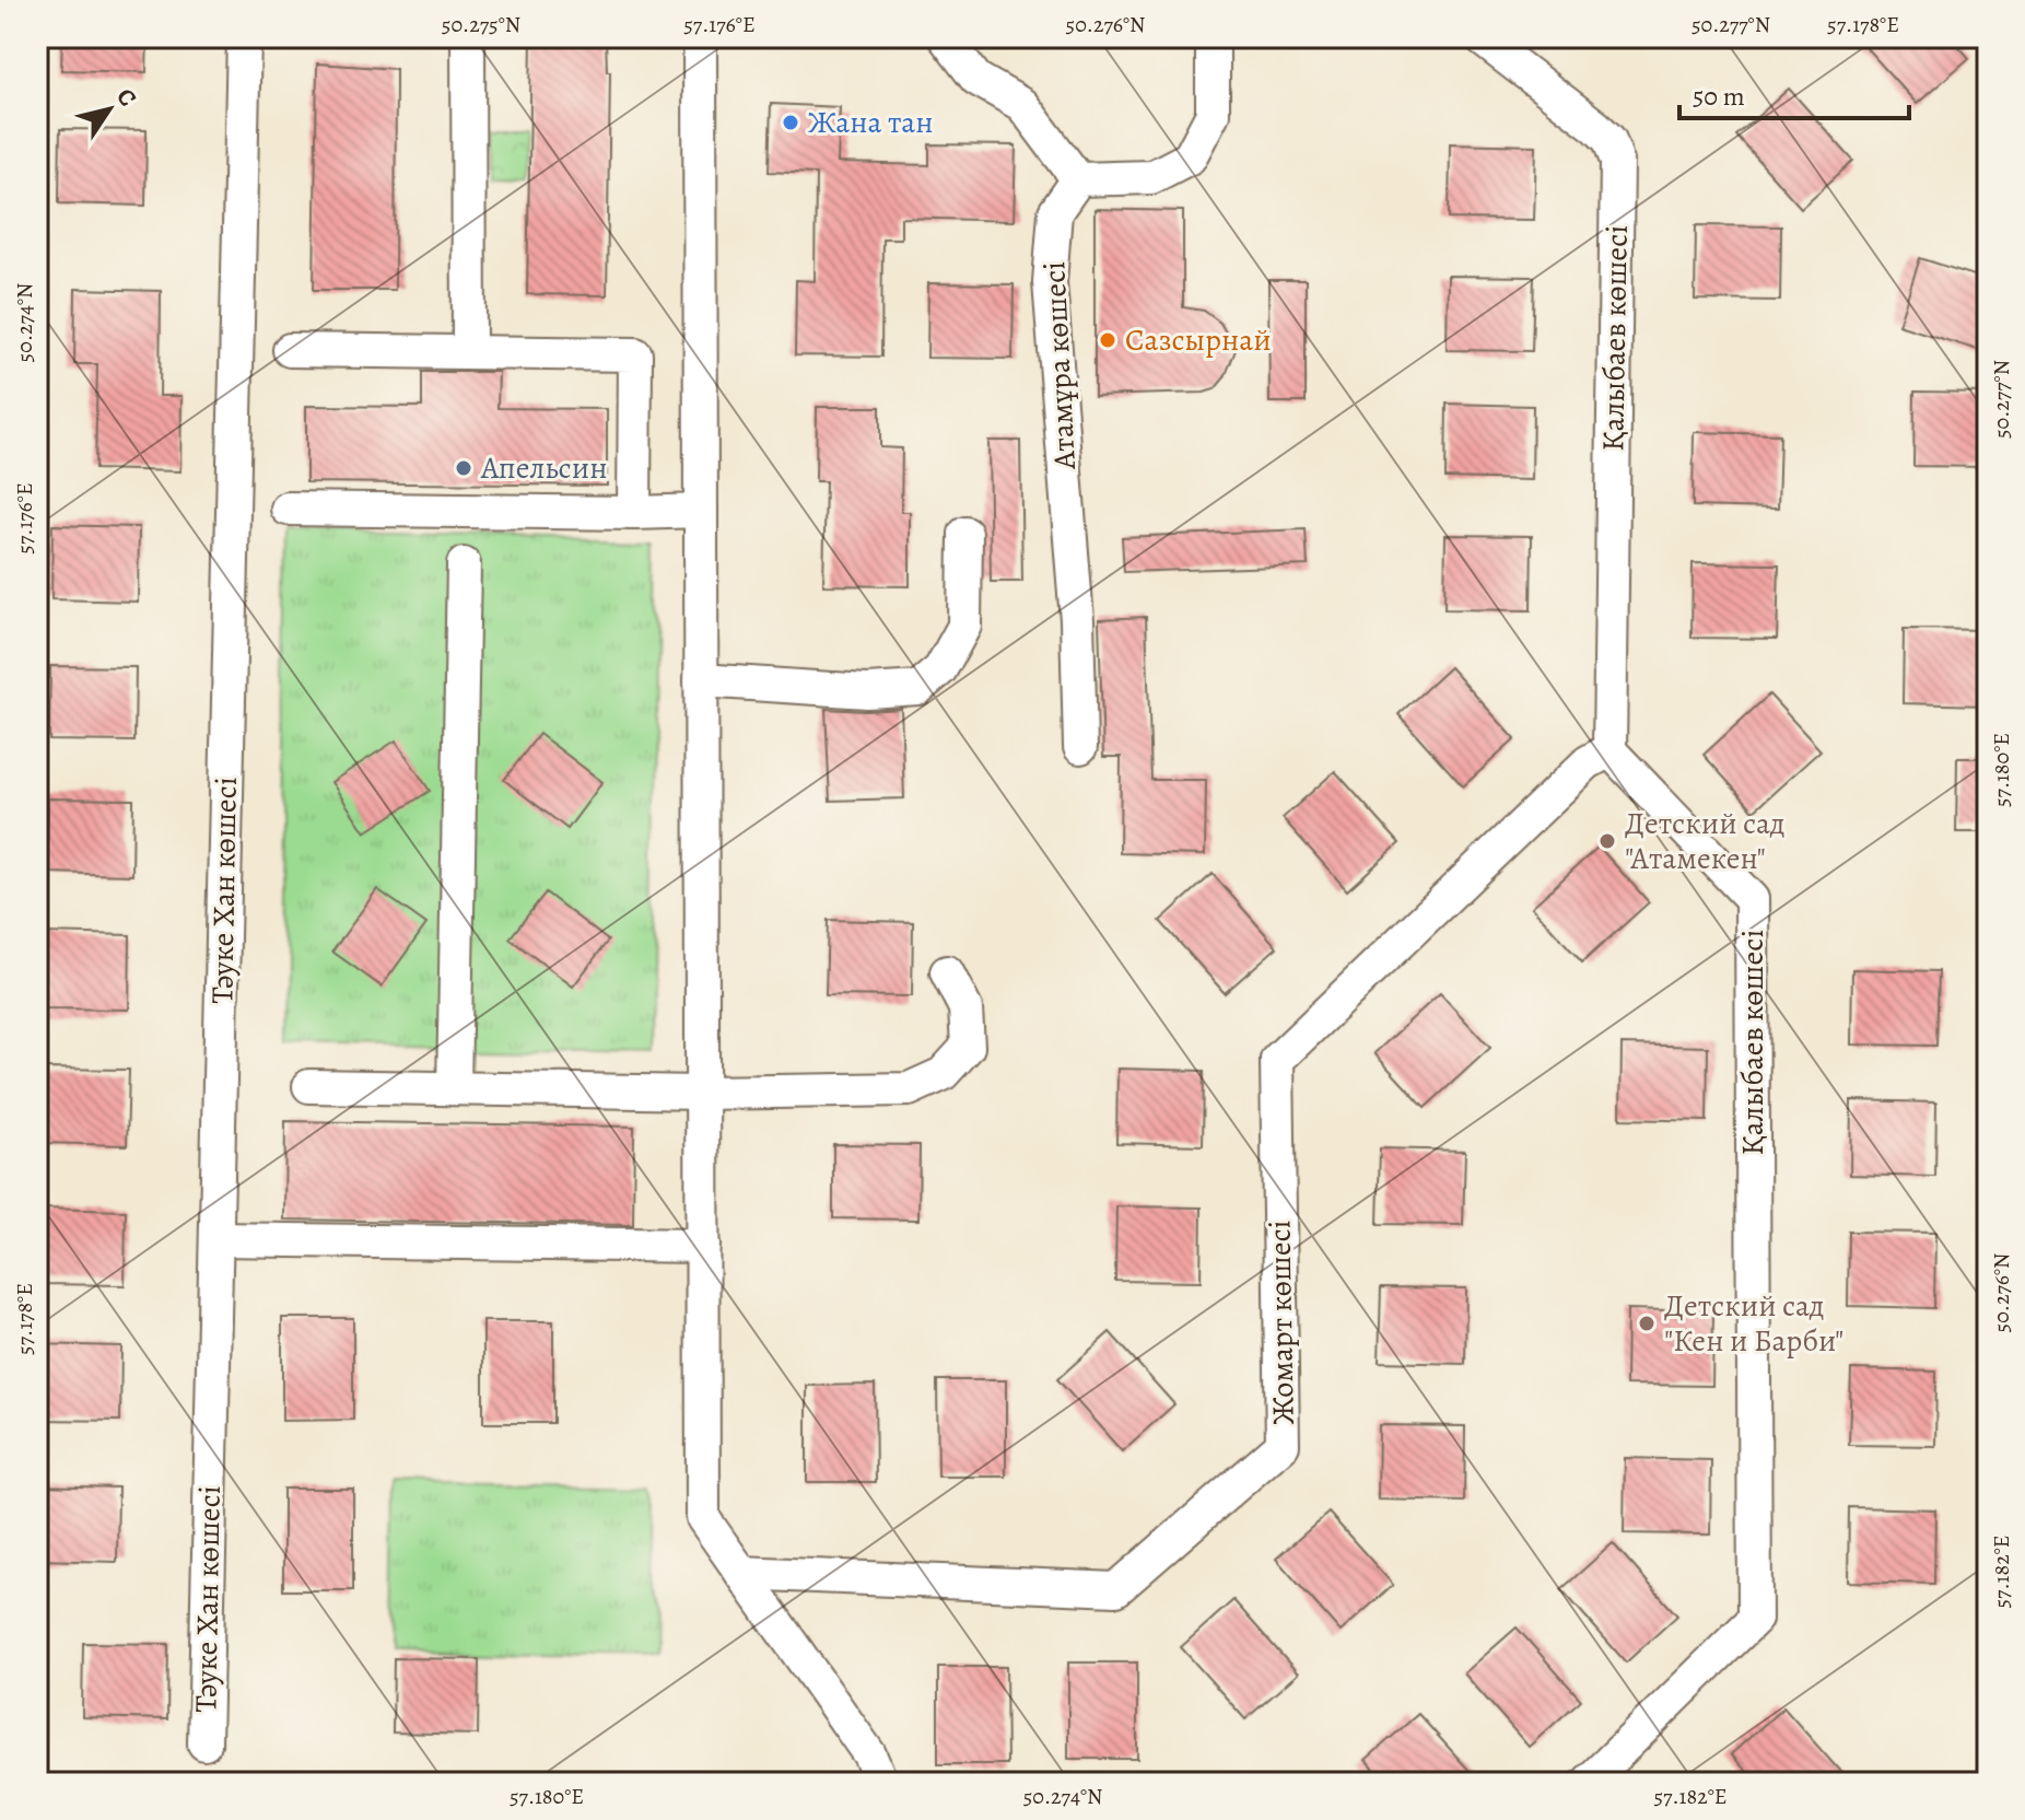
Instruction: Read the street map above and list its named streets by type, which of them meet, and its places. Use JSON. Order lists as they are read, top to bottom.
{
  "streets": {
    "street": [
      "Қалыбаев көшесі",
      "Атамұра көшесі",
      "Тәуке Хан көшесі",
      "Жомарт көшесі"
    ]
  },
  "crossings": [
    ["Қалыбаев көшесі", "Жомарт көшесі"]
  ],
  "places": [
    "Жана тан",
    "Сазсырнай",
    "Апельсин",
    "Детский сад \"Атамекен\"",
    "Детский сад \"Кен и Барби\""
  ],
  "scale_bar": "50 m",
  "north": "top right",
  "coordinates": [
    "50.275°N",
    "57.176°E",
    "50.276°N",
    "50.277°N",
    "57.178°E",
    "50.274°N",
    "57.180°E",
    "57.182°E"
  ]
}
